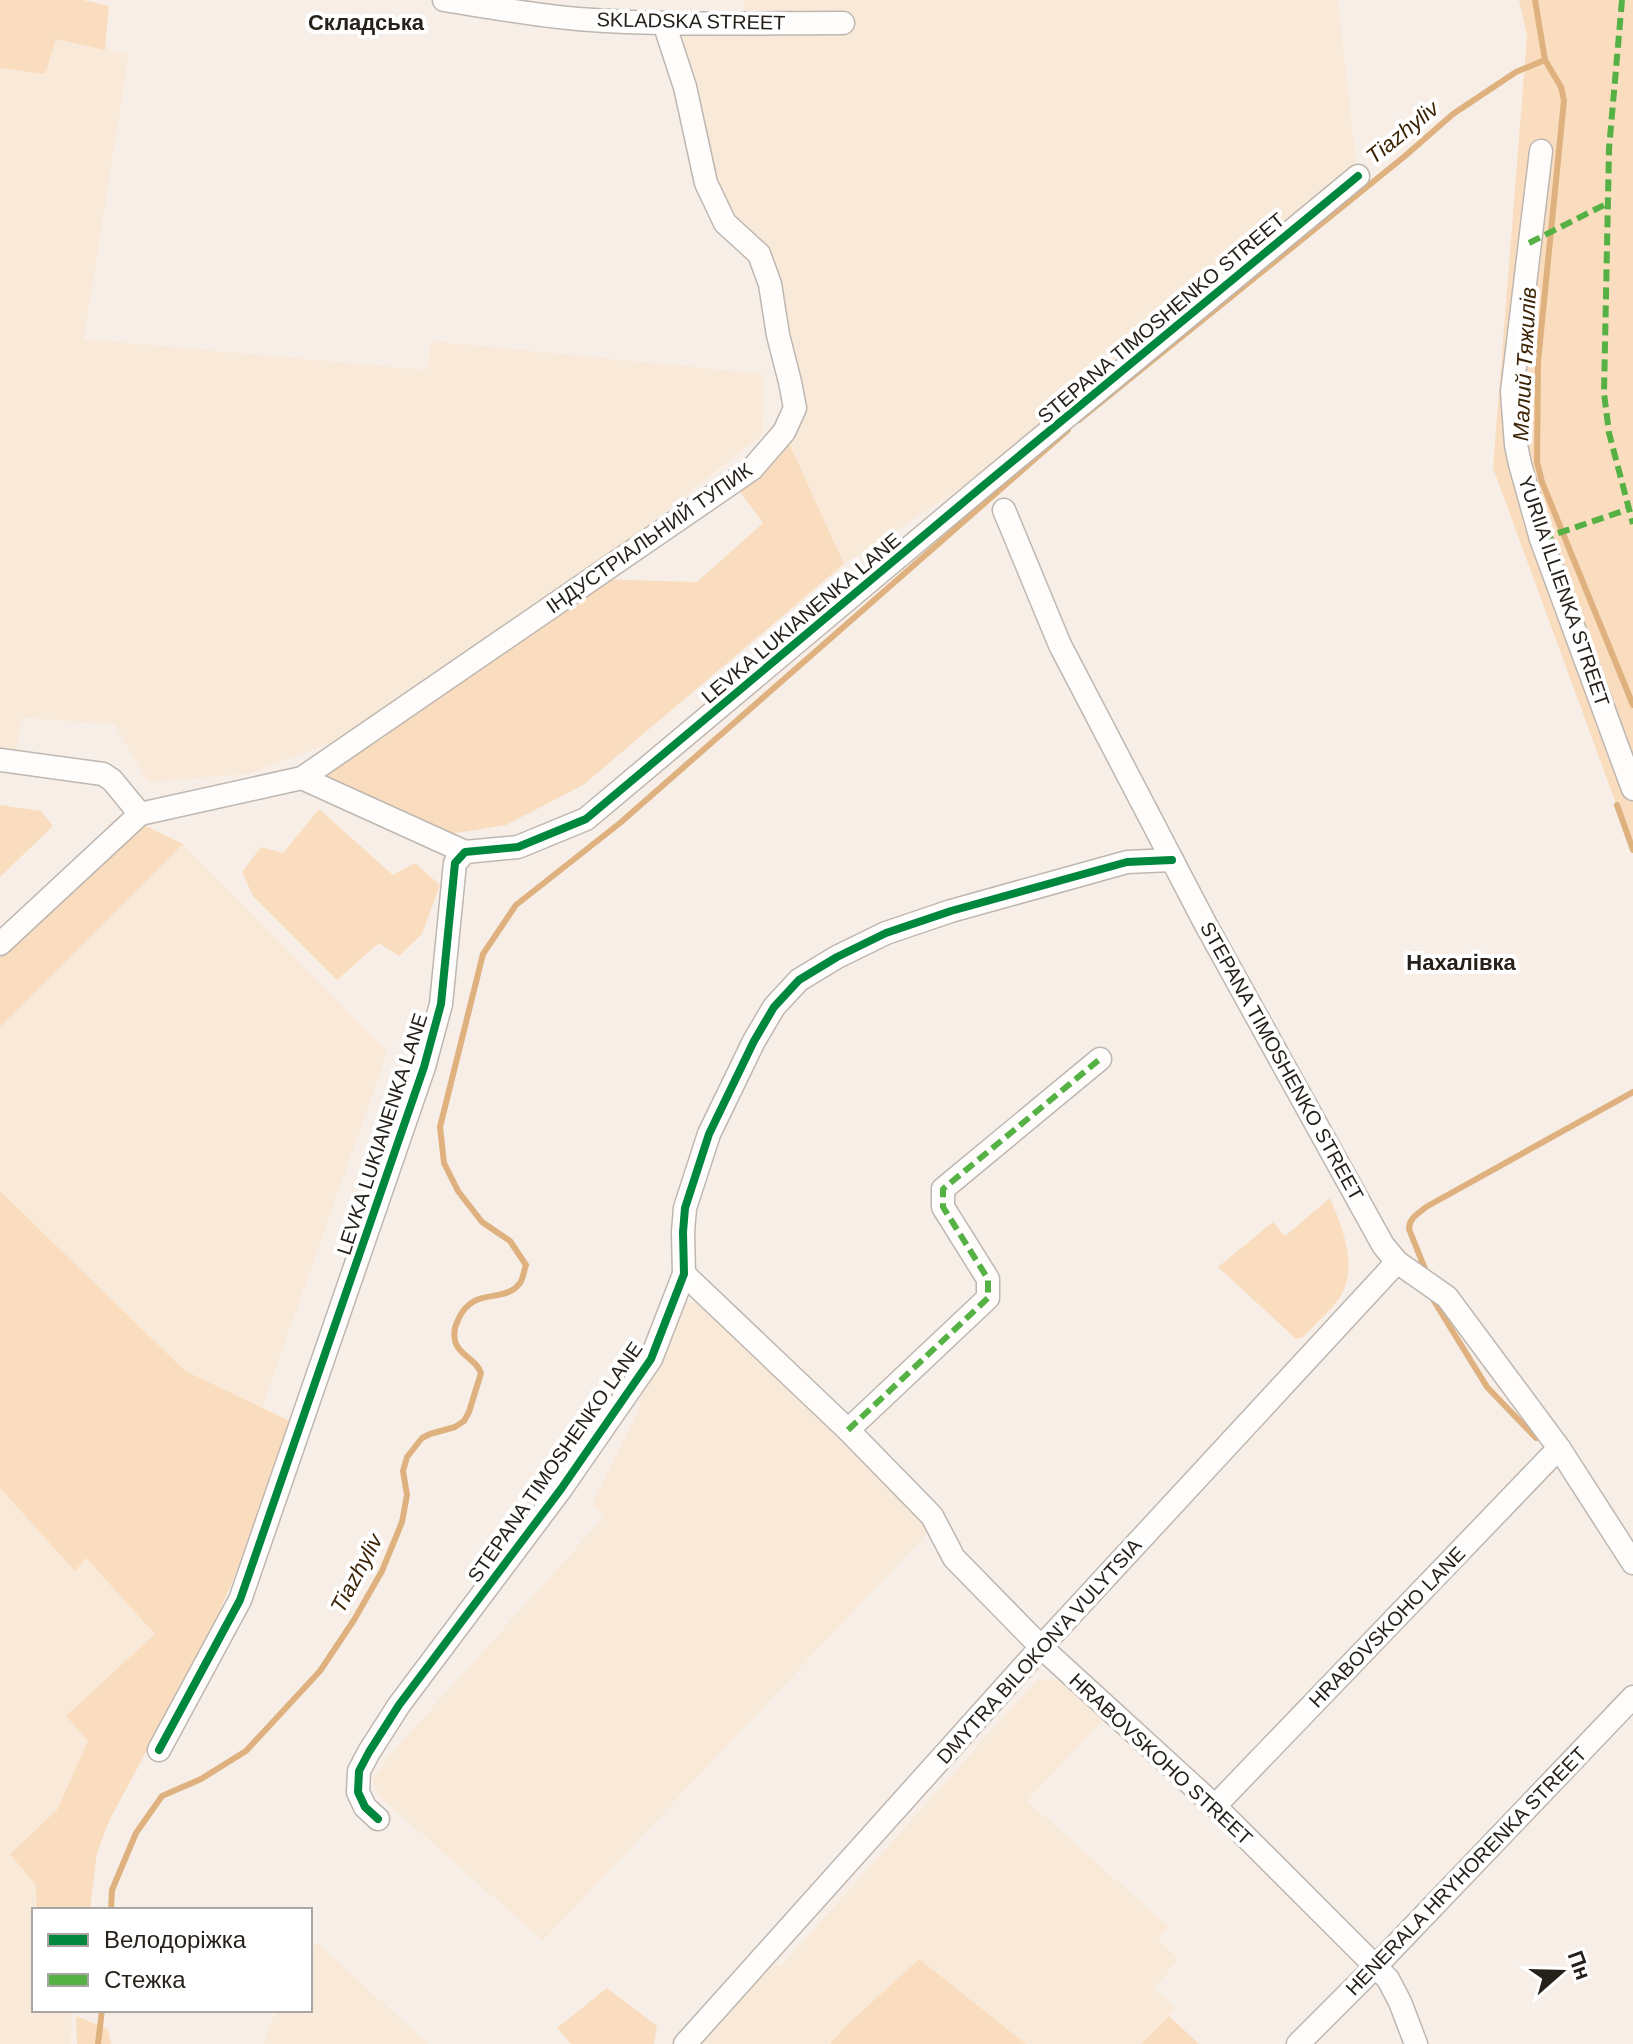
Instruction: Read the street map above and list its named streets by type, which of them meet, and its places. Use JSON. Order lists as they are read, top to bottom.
{
  "streets": {
    "street": [
      "SKLADSKA STREET",
      "STEPANA TIMOSHENKO STREET",
      "ІНДУСТРІАЛЬНИЙ ТУПИК",
      "YURIIA ILLIENKA STREET",
      "LEVKA LUKIANENKA LANE",
      "STEPANA TIMOSHENKO LANE",
      "HRABOVSKOHO LANE",
      "DMYTRA BILOKON'A VULYTSIA",
      "HRABOVSKOHO STREET",
      "HENERALA HRYHORENKA STREET"
    ]
  },
  "crossings": [
    ["SKLADSKA STREET", "ІНДУСТРІАЛЬНИЙ ТУПИК"],
    ["STEPANA TIMOSHENKO STREET", "LEVKA LUKIANENKA LANE"],
    ["STEPANA TIMOSHENKO STREET", "STEPANA TIMOSHENKO LANE"],
    ["STEPANA TIMOSHENKO STREET", "HRABOVSKOHO LANE"],
    ["STEPANA TIMOSHENKO STREET", "DMYTRA BILOKON'A VULYTSIA"],
    ["STEPANA TIMOSHENKO LANE", "HRABOVSKOHO STREET"],
    ["HRABOVSKOHO LANE", "HRABOVSKOHO STREET"],
    ["DMYTRA BILOKON'A VULYTSIA", "HRABOVSKOHO STREET"],
    ["HRABOVSKOHO STREET", "HENERALA HRYHORENKA STREET"]
  ],
  "districts": ["Складська", "Нахалівка"],
  "water": ["Tiazhyliv", "Малий Тяжилів"],
  "legend": ["Велодоріжка", "Стежка"],
  "north": "right"
}
